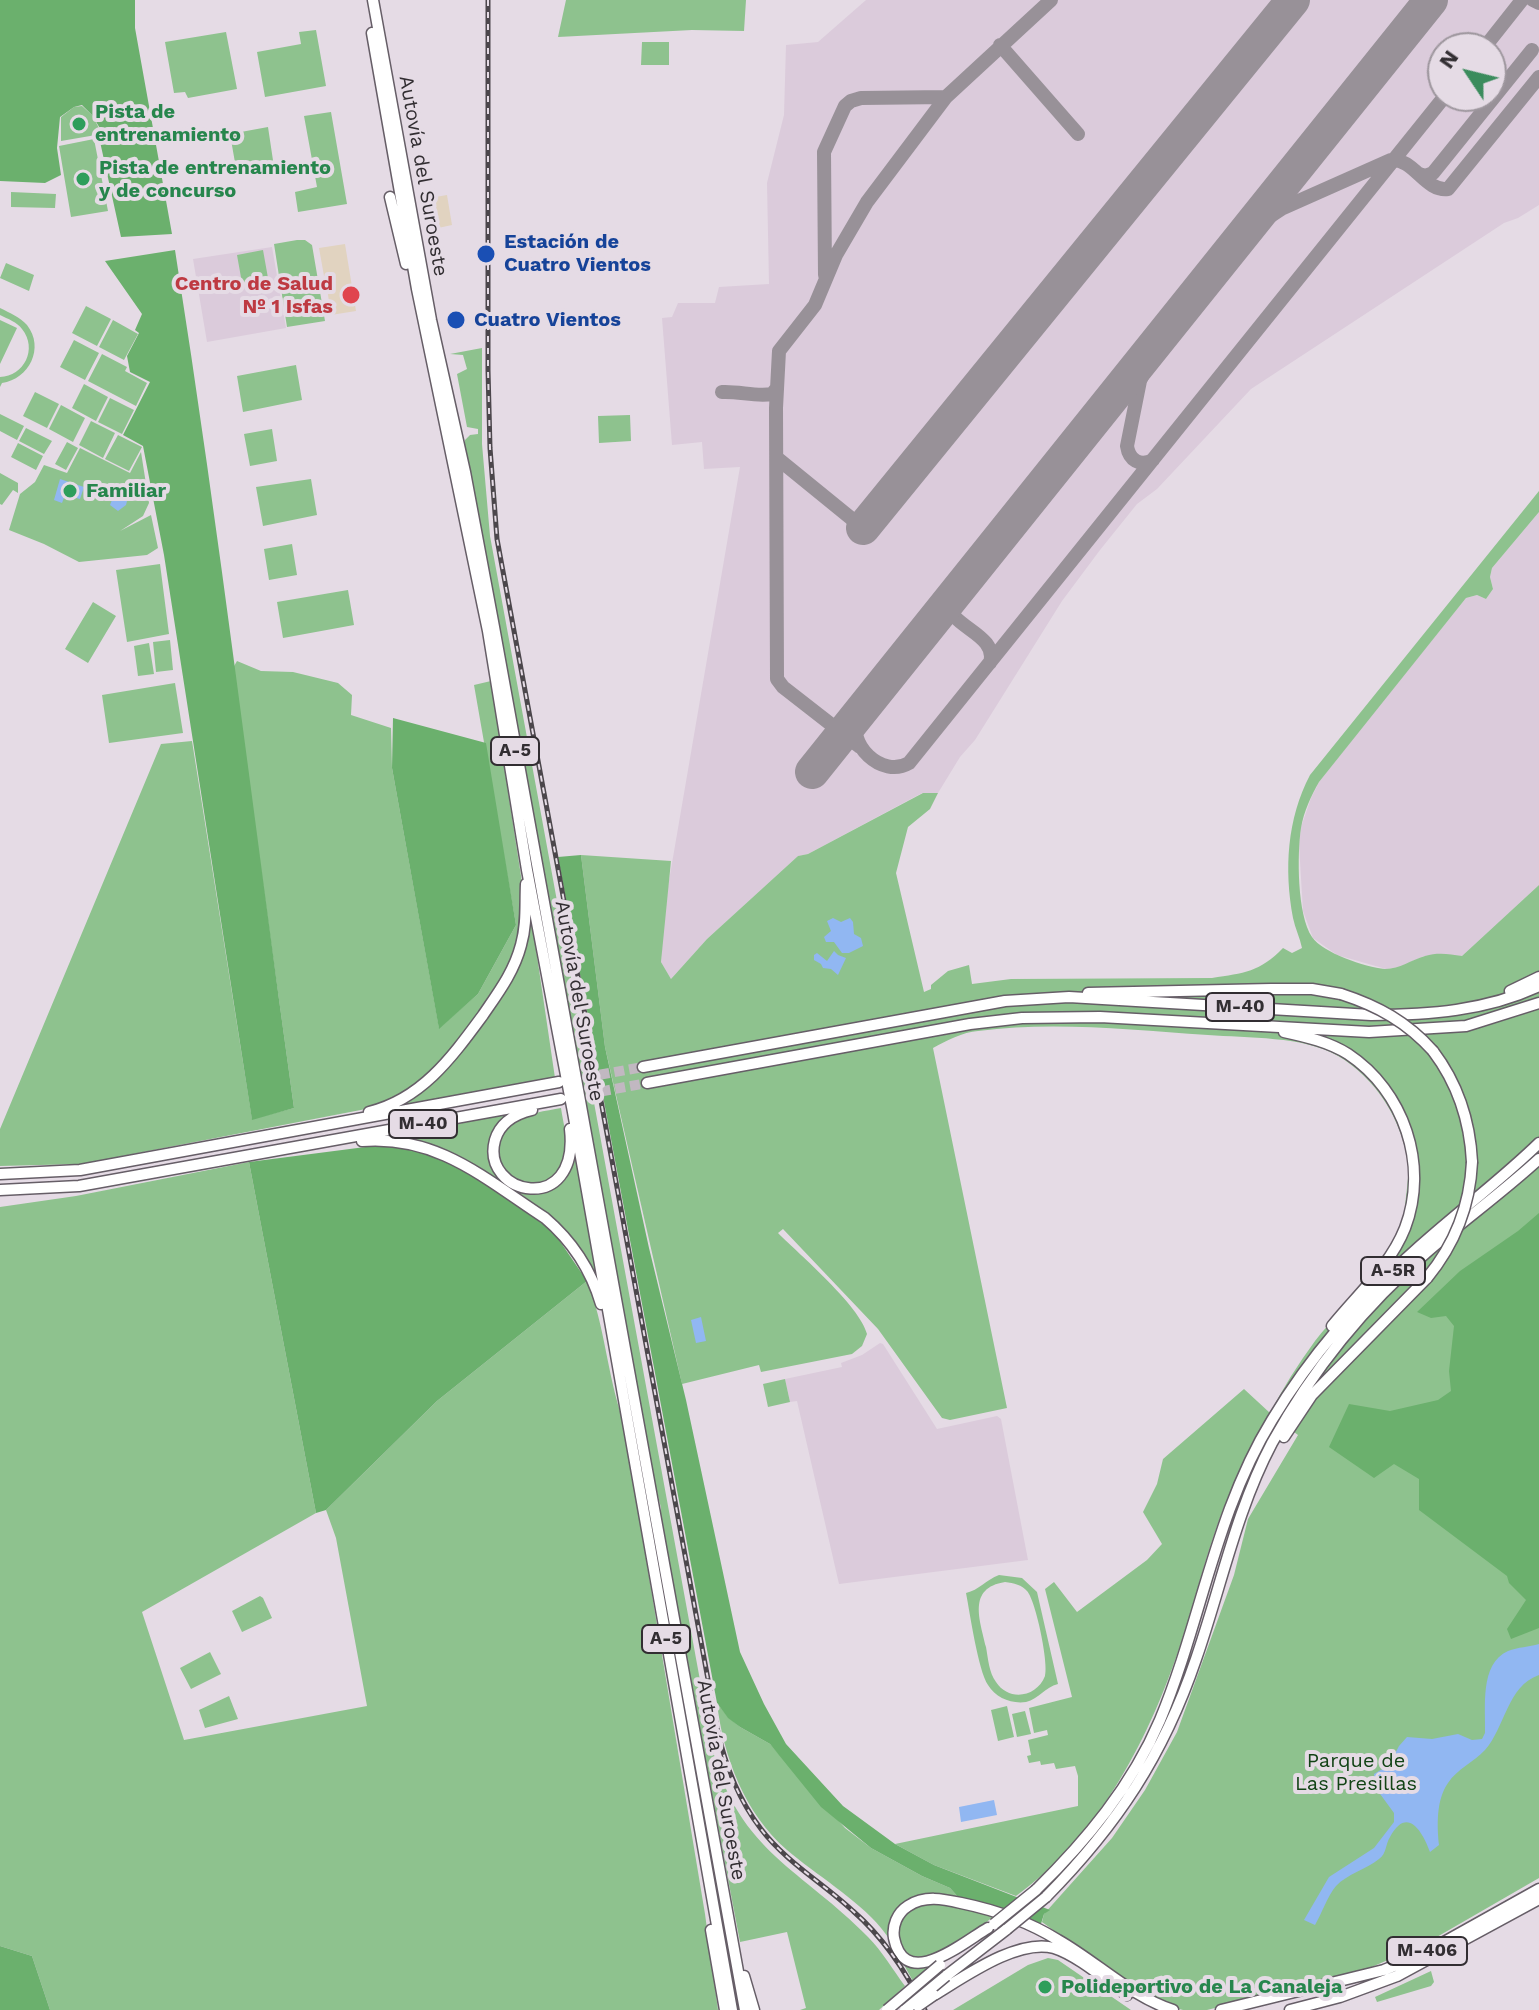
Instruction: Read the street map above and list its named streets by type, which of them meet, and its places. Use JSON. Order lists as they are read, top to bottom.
{
  "streets": {
    "highway": [
      "Autovía del Suroeste",
      "A-5",
      "M-40",
      "A-5R",
      "M-406"
    ]
  },
  "crossings": [
    ["Autovía del Suroeste", "M-40"]
  ],
  "parks": ["Parque de Las Presillas"],
  "places": [
    "Pista de entrenamiento",
    "Pista de entrenamiento y de concurso",
    "Estación de Cuatro Vientos",
    "Centro de Salud Nº 1 Isfas",
    "Cuatro Vientos",
    "Familiar",
    "Polideportivo de La Canaleja"
  ],
  "north": "top left"
}
